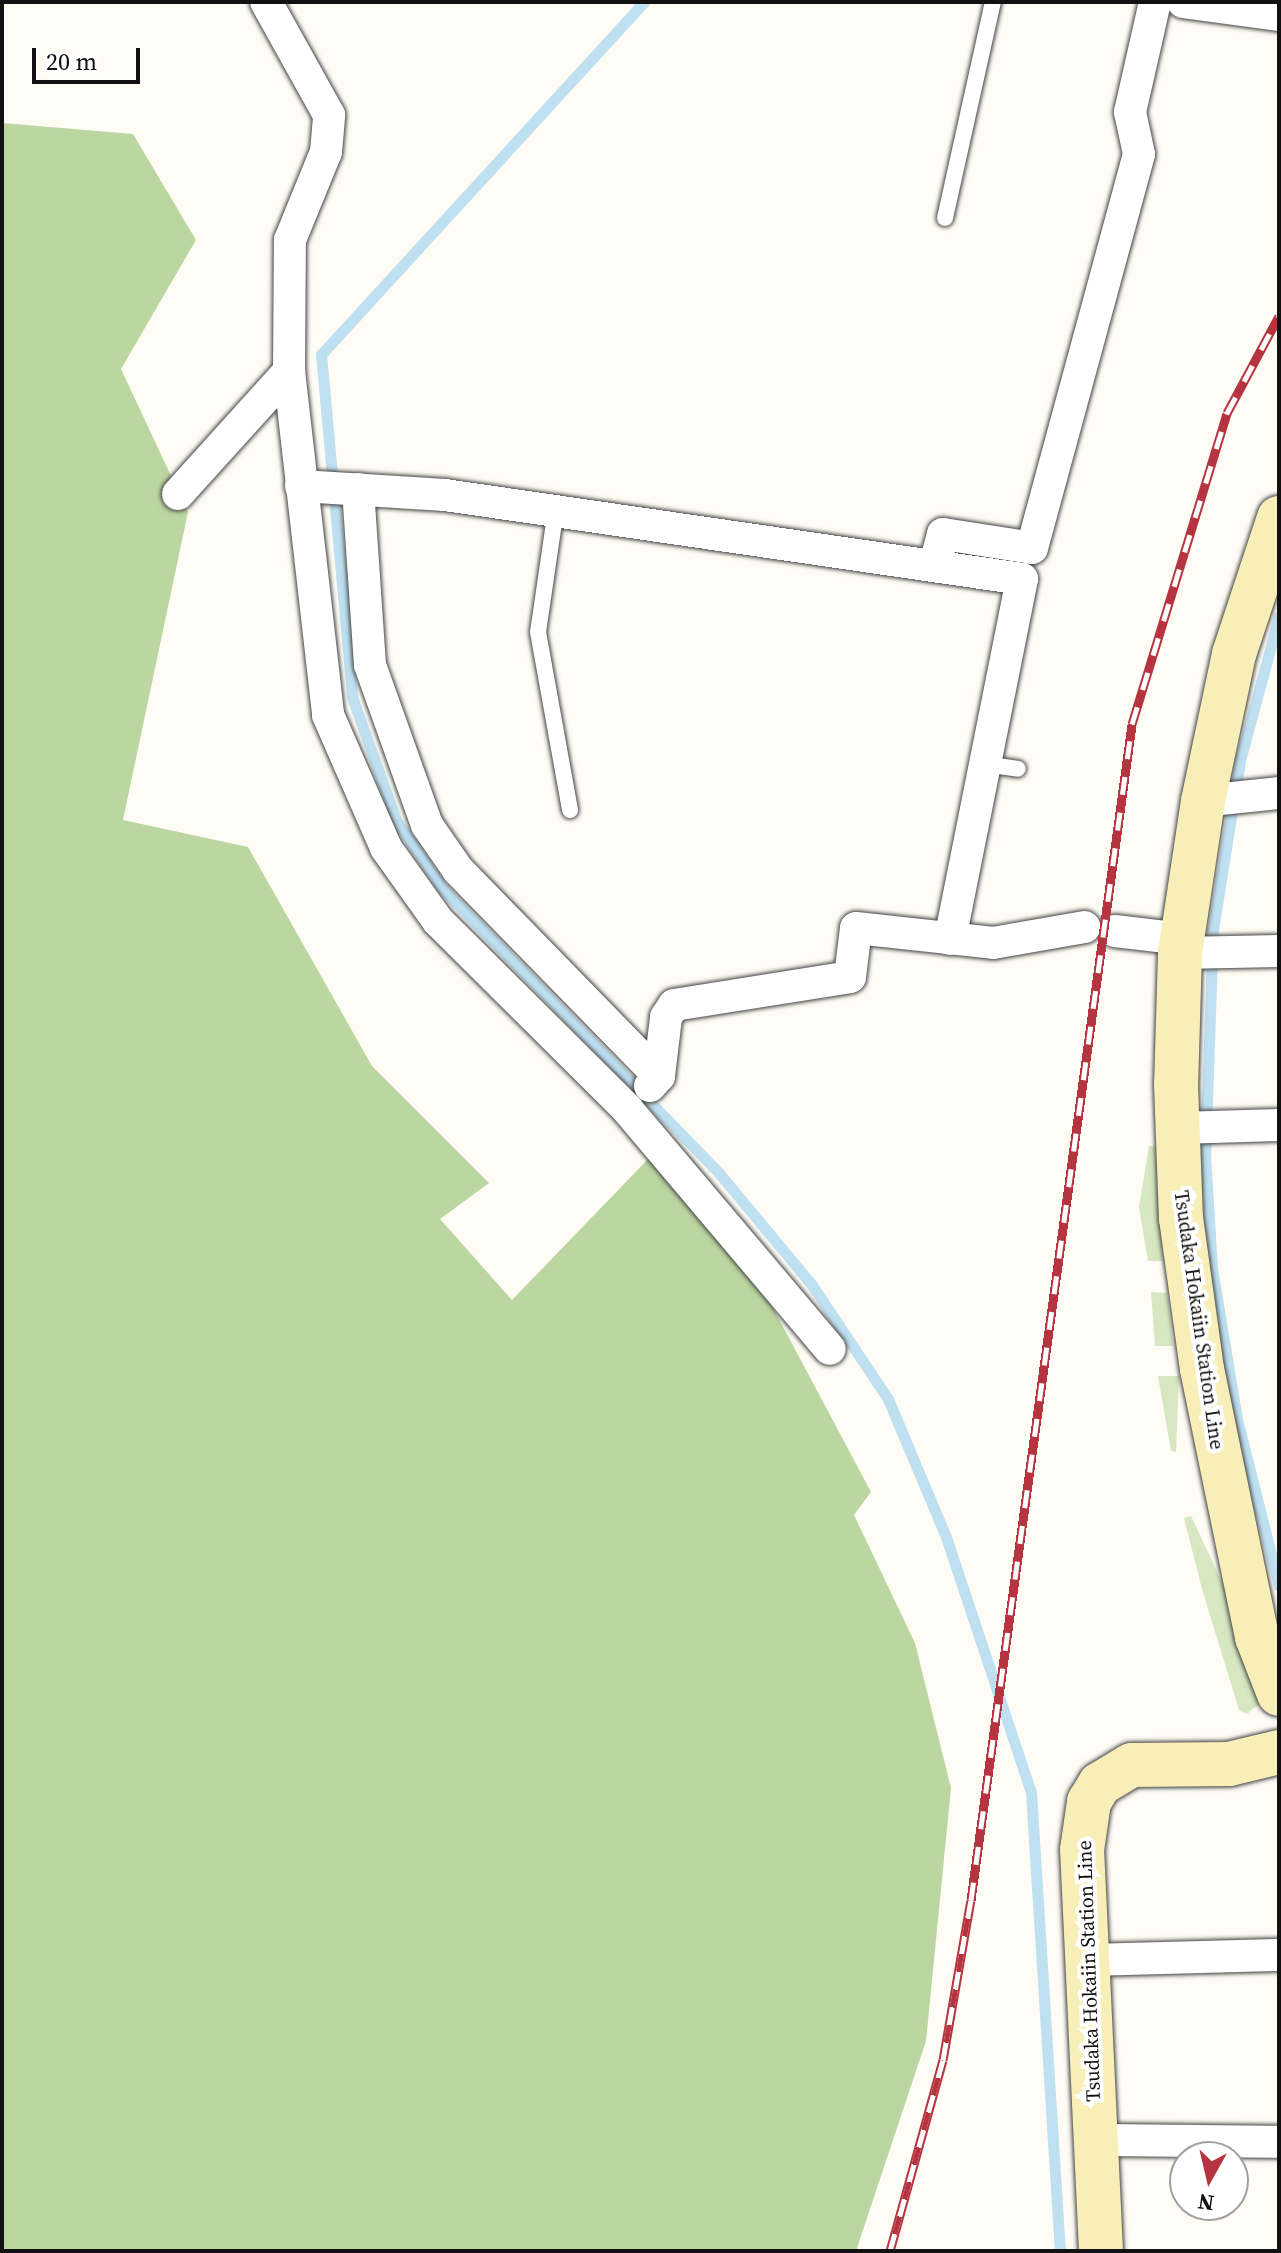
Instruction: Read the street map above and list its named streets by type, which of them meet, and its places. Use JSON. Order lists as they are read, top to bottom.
{
  "streets": {
    "main road": ["Tsudaka Hokaiin Station Line"]
  },
  "scale_bar": "20 m",
  "north": "bottom"
}
